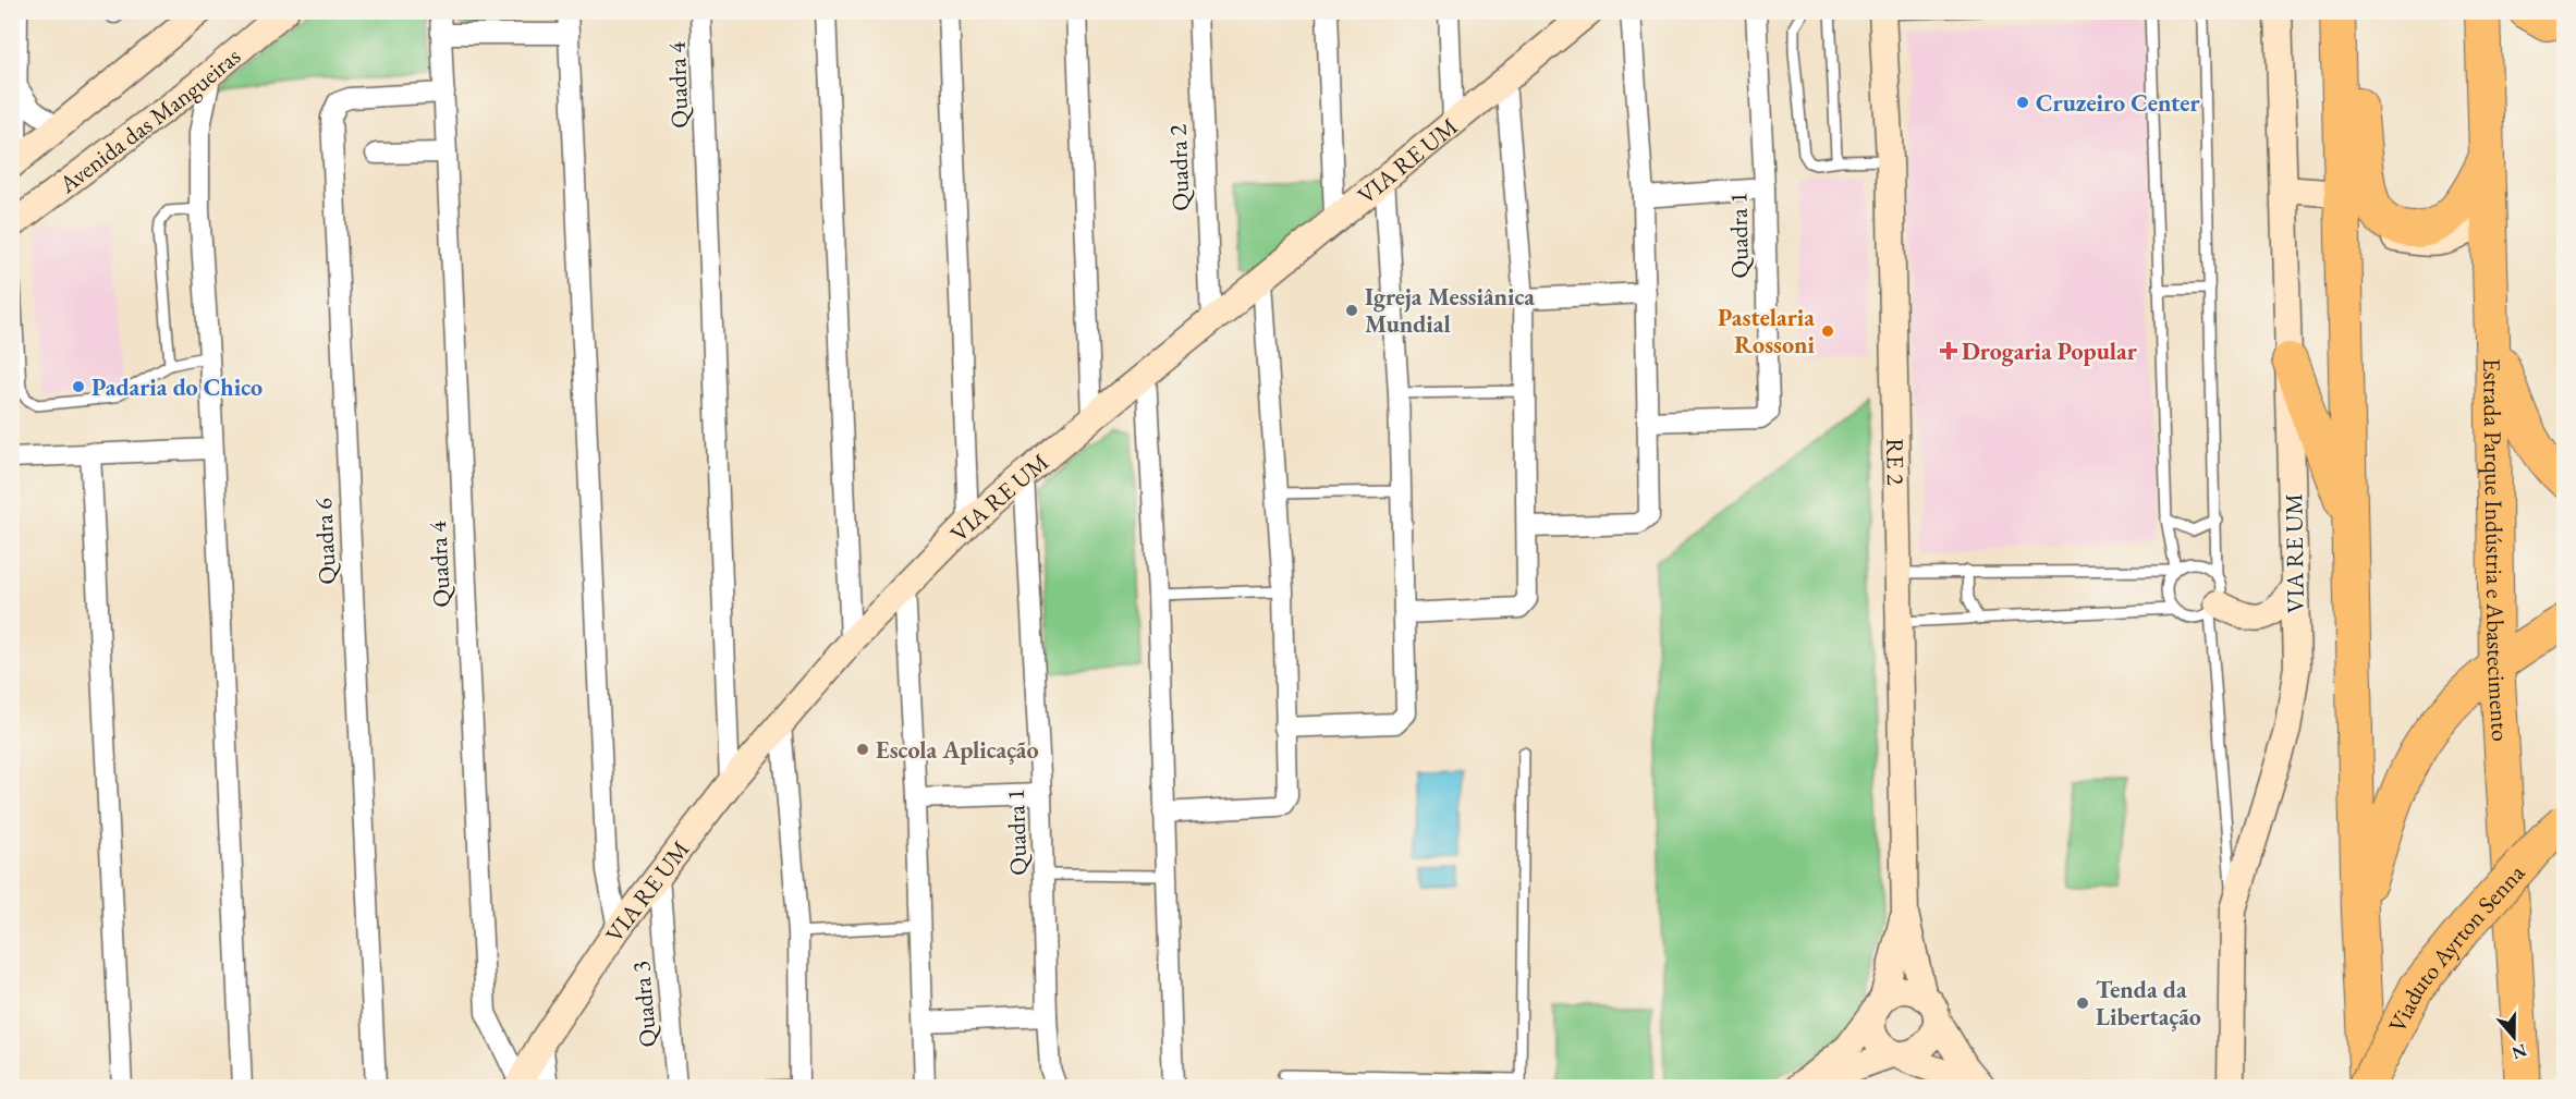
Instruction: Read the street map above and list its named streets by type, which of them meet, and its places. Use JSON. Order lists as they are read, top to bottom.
{
  "streets": {
    "highway": ["Estrada Parque Indústria e Abastecimento", "Viaduto Ayrton Senna"],
    "street": [
      "Quadra 4",
      "Avenida das Mangueiras",
      "VIA RE UM",
      "Quadra 2",
      "Quadra 1",
      "RE 2",
      "Quadra 6",
      "Quadra 3"
    ]
  },
  "crossings": [
    ["Quadra 4", "VIA RE UM"],
    ["Quadra 4", "Quadra 6"],
    ["VIA RE UM", "Quadra 2"],
    ["VIA RE UM", "Quadra 1"],
    ["VIA RE UM", "Quadra 3"]
  ],
  "places": {
    "other": [
      "Cruzeiro Center",
      "Igreja Messiânica Mundial",
      "Pastelaria Rossoni",
      "Padaria do Chico",
      "Escola Aplicação",
      "Tenda da Libertação"
    ],
    "health": ["Drogaria Popular"]
  },
  "north": "bottom"
}
